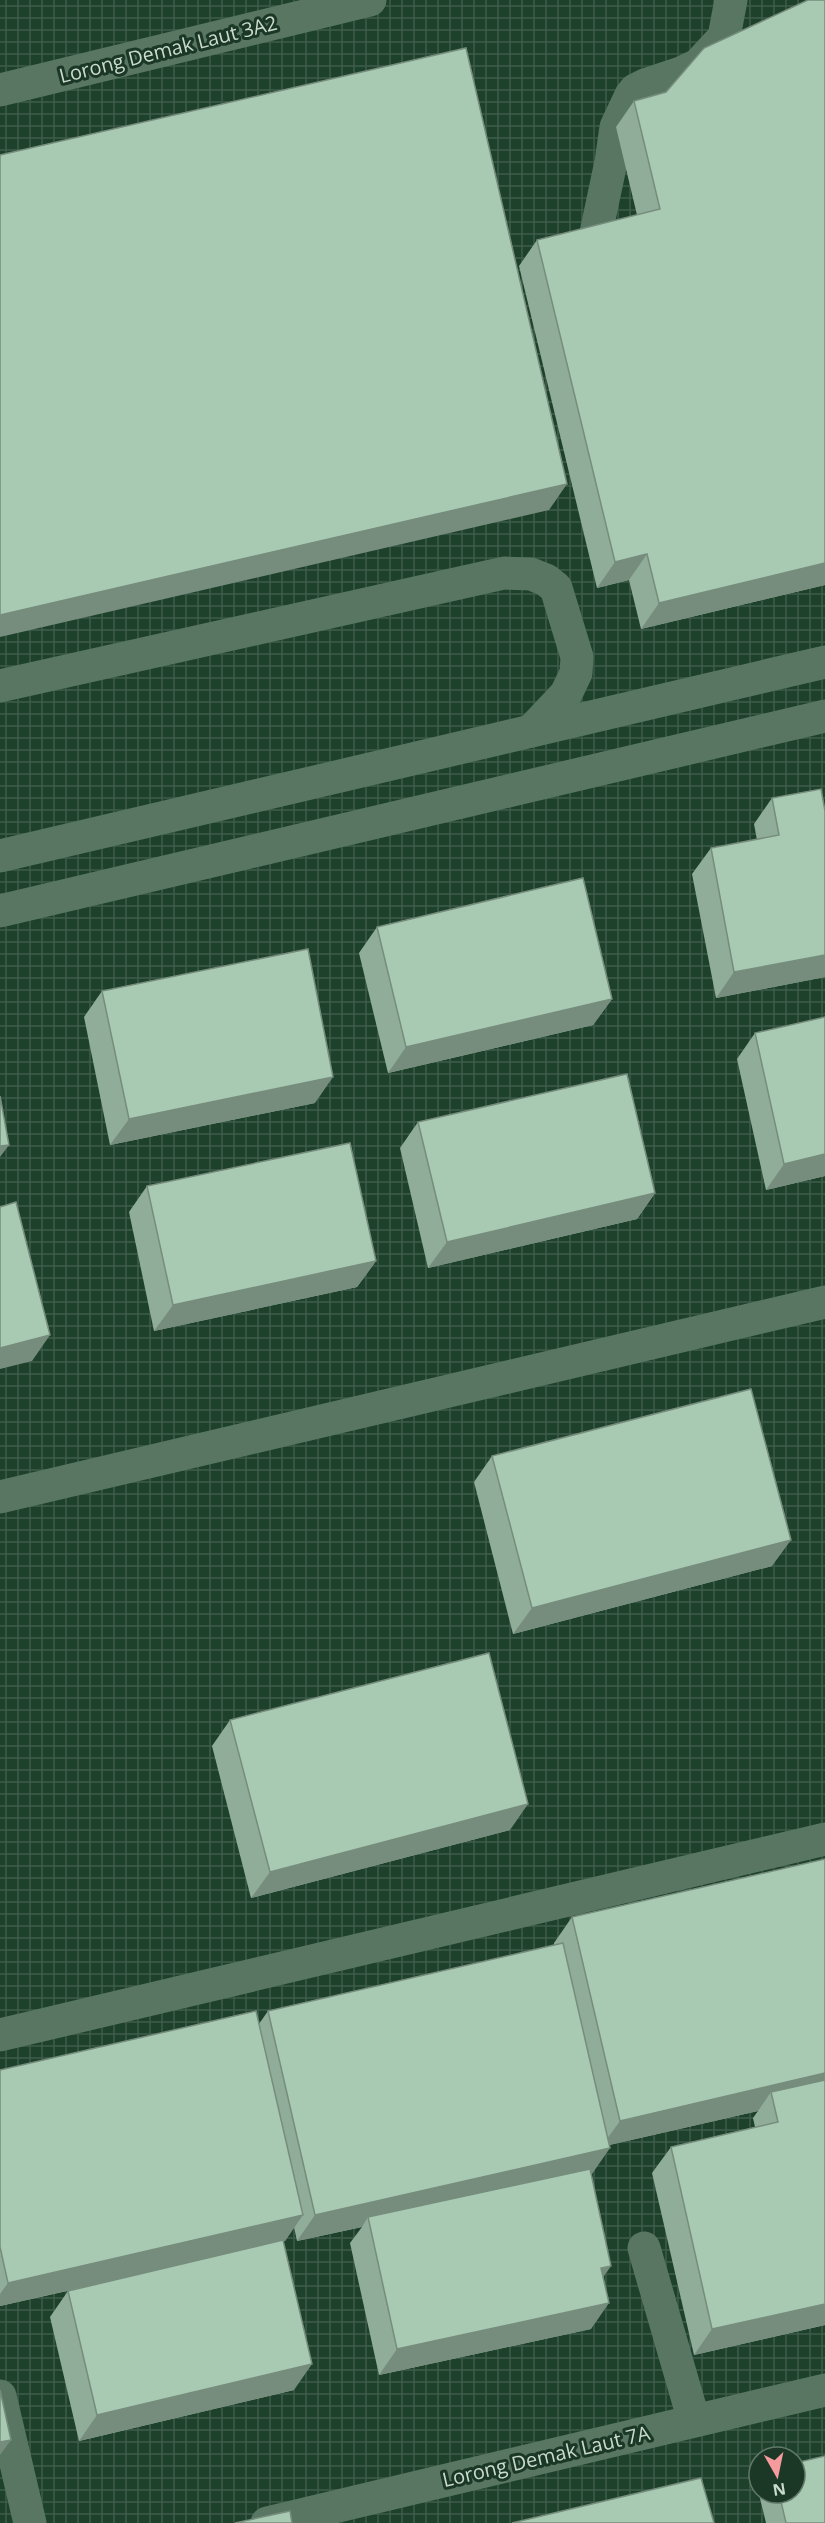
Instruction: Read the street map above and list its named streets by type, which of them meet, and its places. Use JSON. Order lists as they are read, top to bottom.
{
  "streets": {
    "street": ["Lorong Demak Laut 3A2", "Lorong Demak Laut 7A"]
  },
  "north": "bottom"
}
